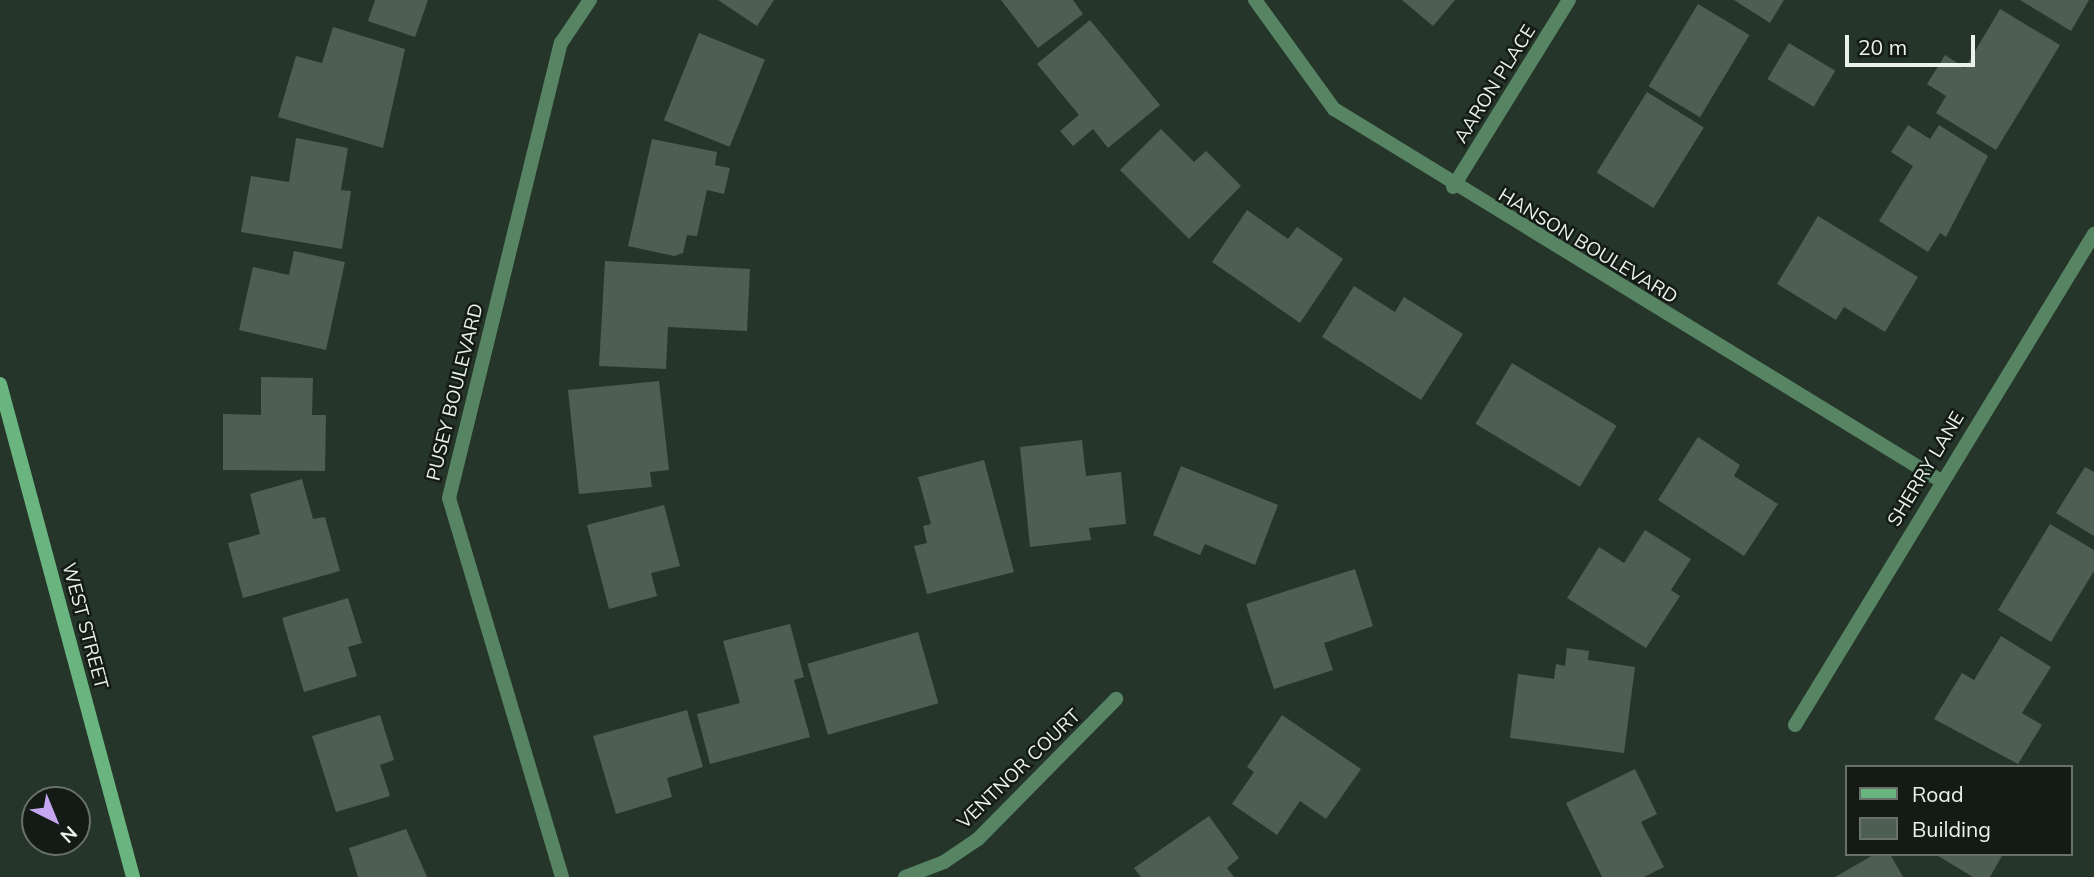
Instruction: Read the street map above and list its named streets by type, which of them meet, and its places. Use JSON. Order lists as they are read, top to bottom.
{
  "streets": {
    "main road": ["WEST STREET"],
    "street": [
      "AARON PLACE",
      "HANSON BOULEVARD",
      "PUSEY BOULEVARD",
      "SHERRY LANE",
      "VENTNOR COURT"
    ]
  },
  "crossings": [
    ["AARON PLACE", "HANSON BOULEVARD"],
    ["HANSON BOULEVARD", "SHERRY LANE"]
  ],
  "legend": ["Road", "Building"],
  "scale_bar": "20 m",
  "north": "bottom right"
}
